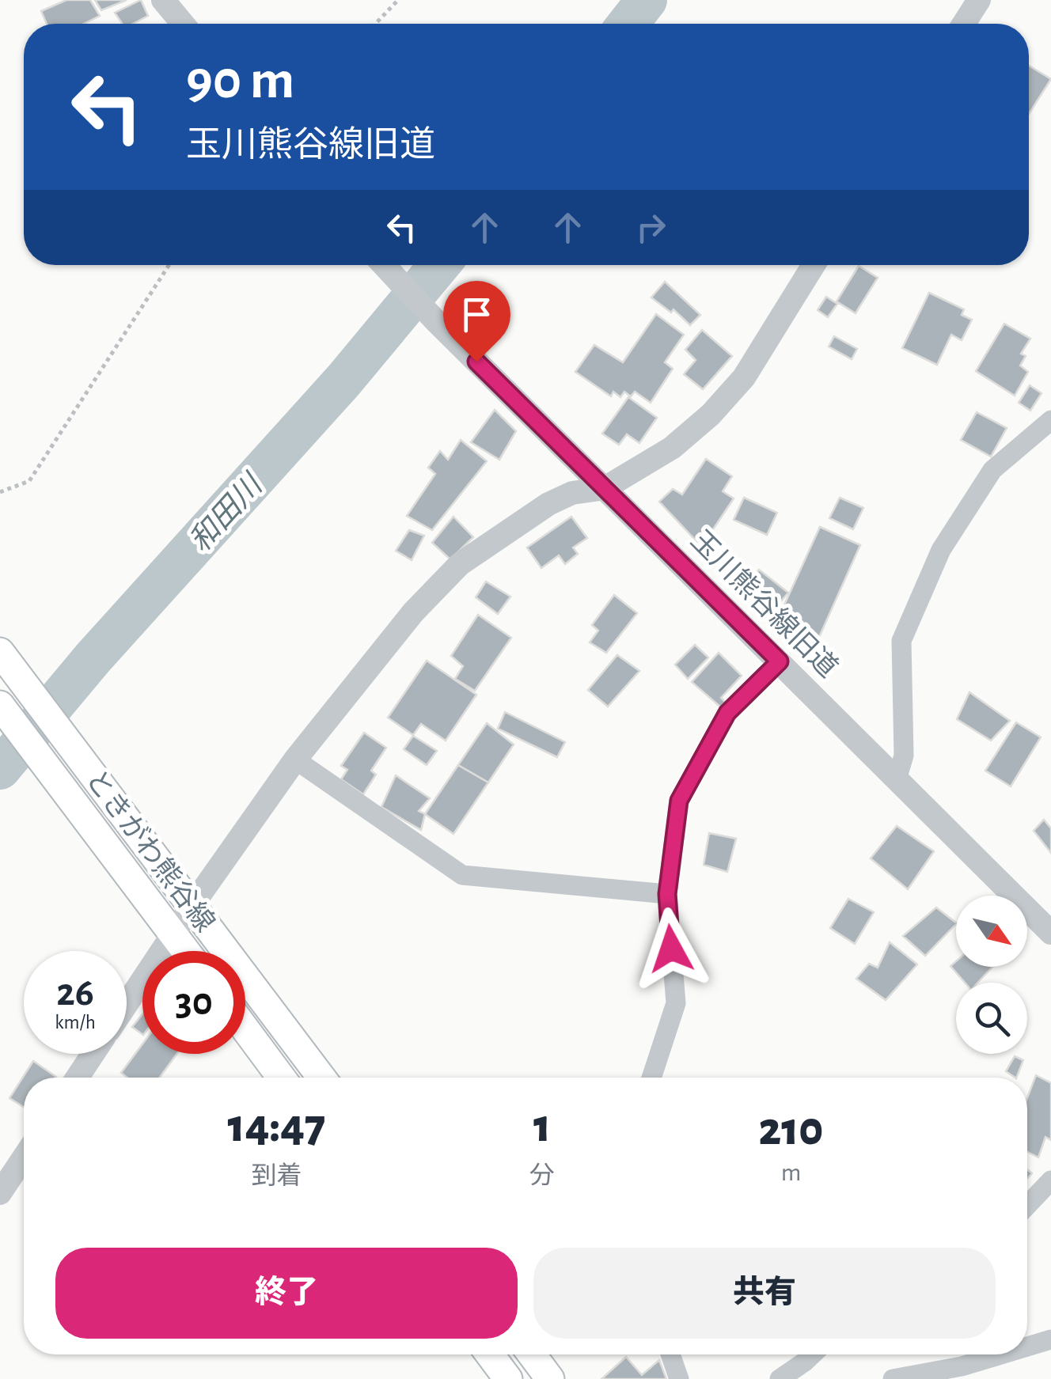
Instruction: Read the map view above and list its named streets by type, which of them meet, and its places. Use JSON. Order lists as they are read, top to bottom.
{
  "streets": {
    "main road": ["ときがわ熊谷線"],
    "street": ["玉川熊谷線旧道"]
  },
  "water": ["和田川"],
  "north": "bottom right",
  "page": {
    "turn": ["90 m", "玉川熊谷線旧道"],
    "speed": "26 km/h",
    "limit": "30",
    "eta": [
      "14:47",
      "到着",
      "1",
      "分",
      "210",
      "m"
    ],
    "buttons": ["終了", "共有"]
  }
}
